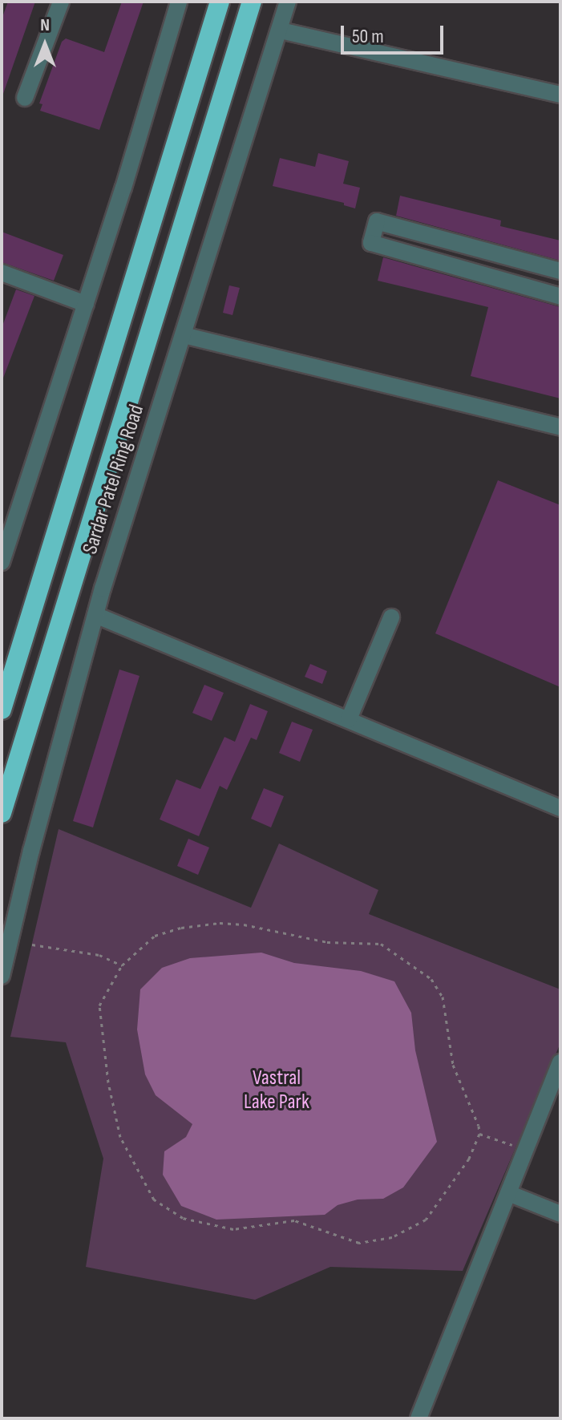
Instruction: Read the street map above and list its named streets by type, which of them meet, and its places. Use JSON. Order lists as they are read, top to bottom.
{
  "streets": {
    "highway": ["Sardar Patel Ring Road"]
  },
  "parks": ["Vastral Lake Park"],
  "scale_bar": "50 m",
  "north": "top"
}
